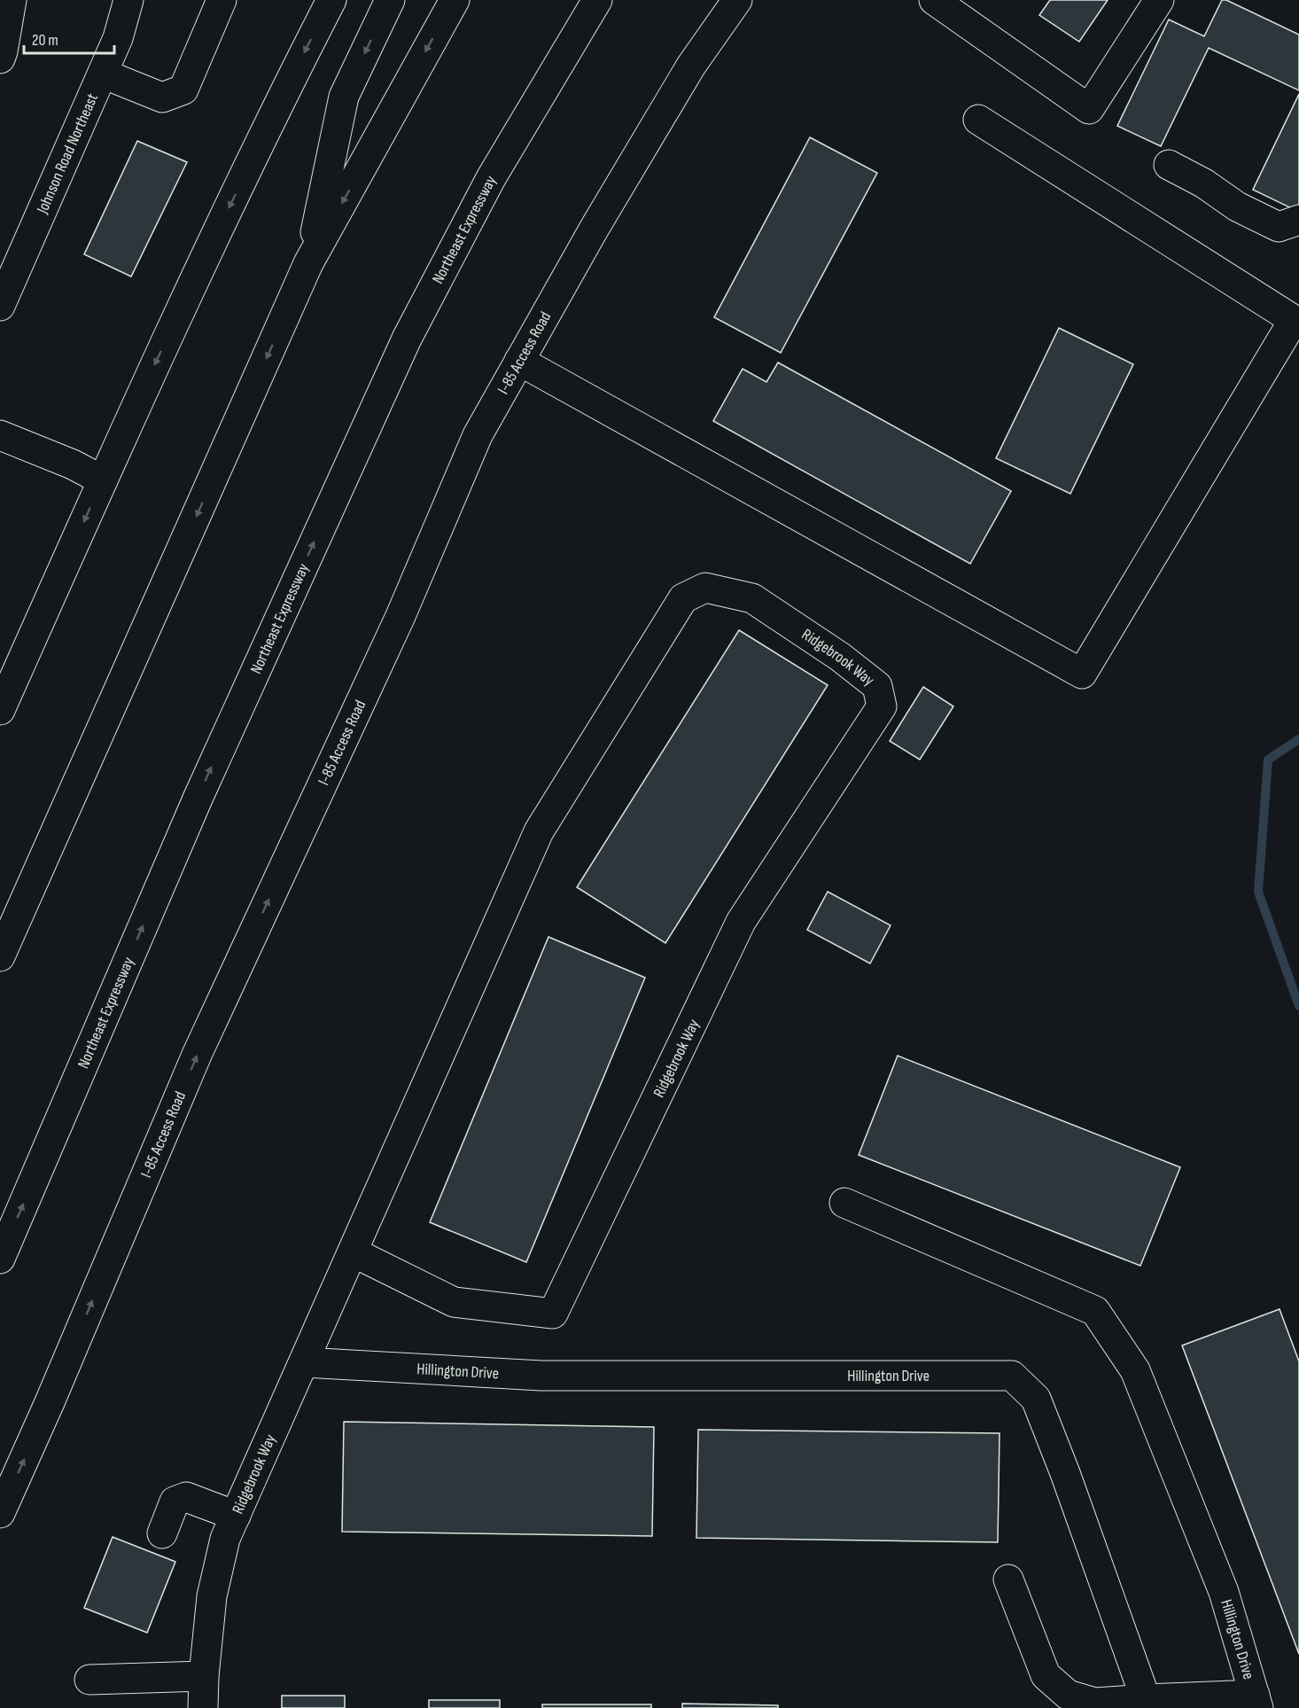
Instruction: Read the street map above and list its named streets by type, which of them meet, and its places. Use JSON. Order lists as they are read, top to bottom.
{
  "streets": {
    "main road": [
      "Johnson Road Northeast",
      "Northeast Expressway",
      "I-85 Access Road",
      "Ridgebrook Way",
      "Hillington Drive"
    ]
  },
  "crossings": [
    ["Ridgebrook Way", "Hillington Drive"]
  ],
  "scale_bar": "20 m"
}
